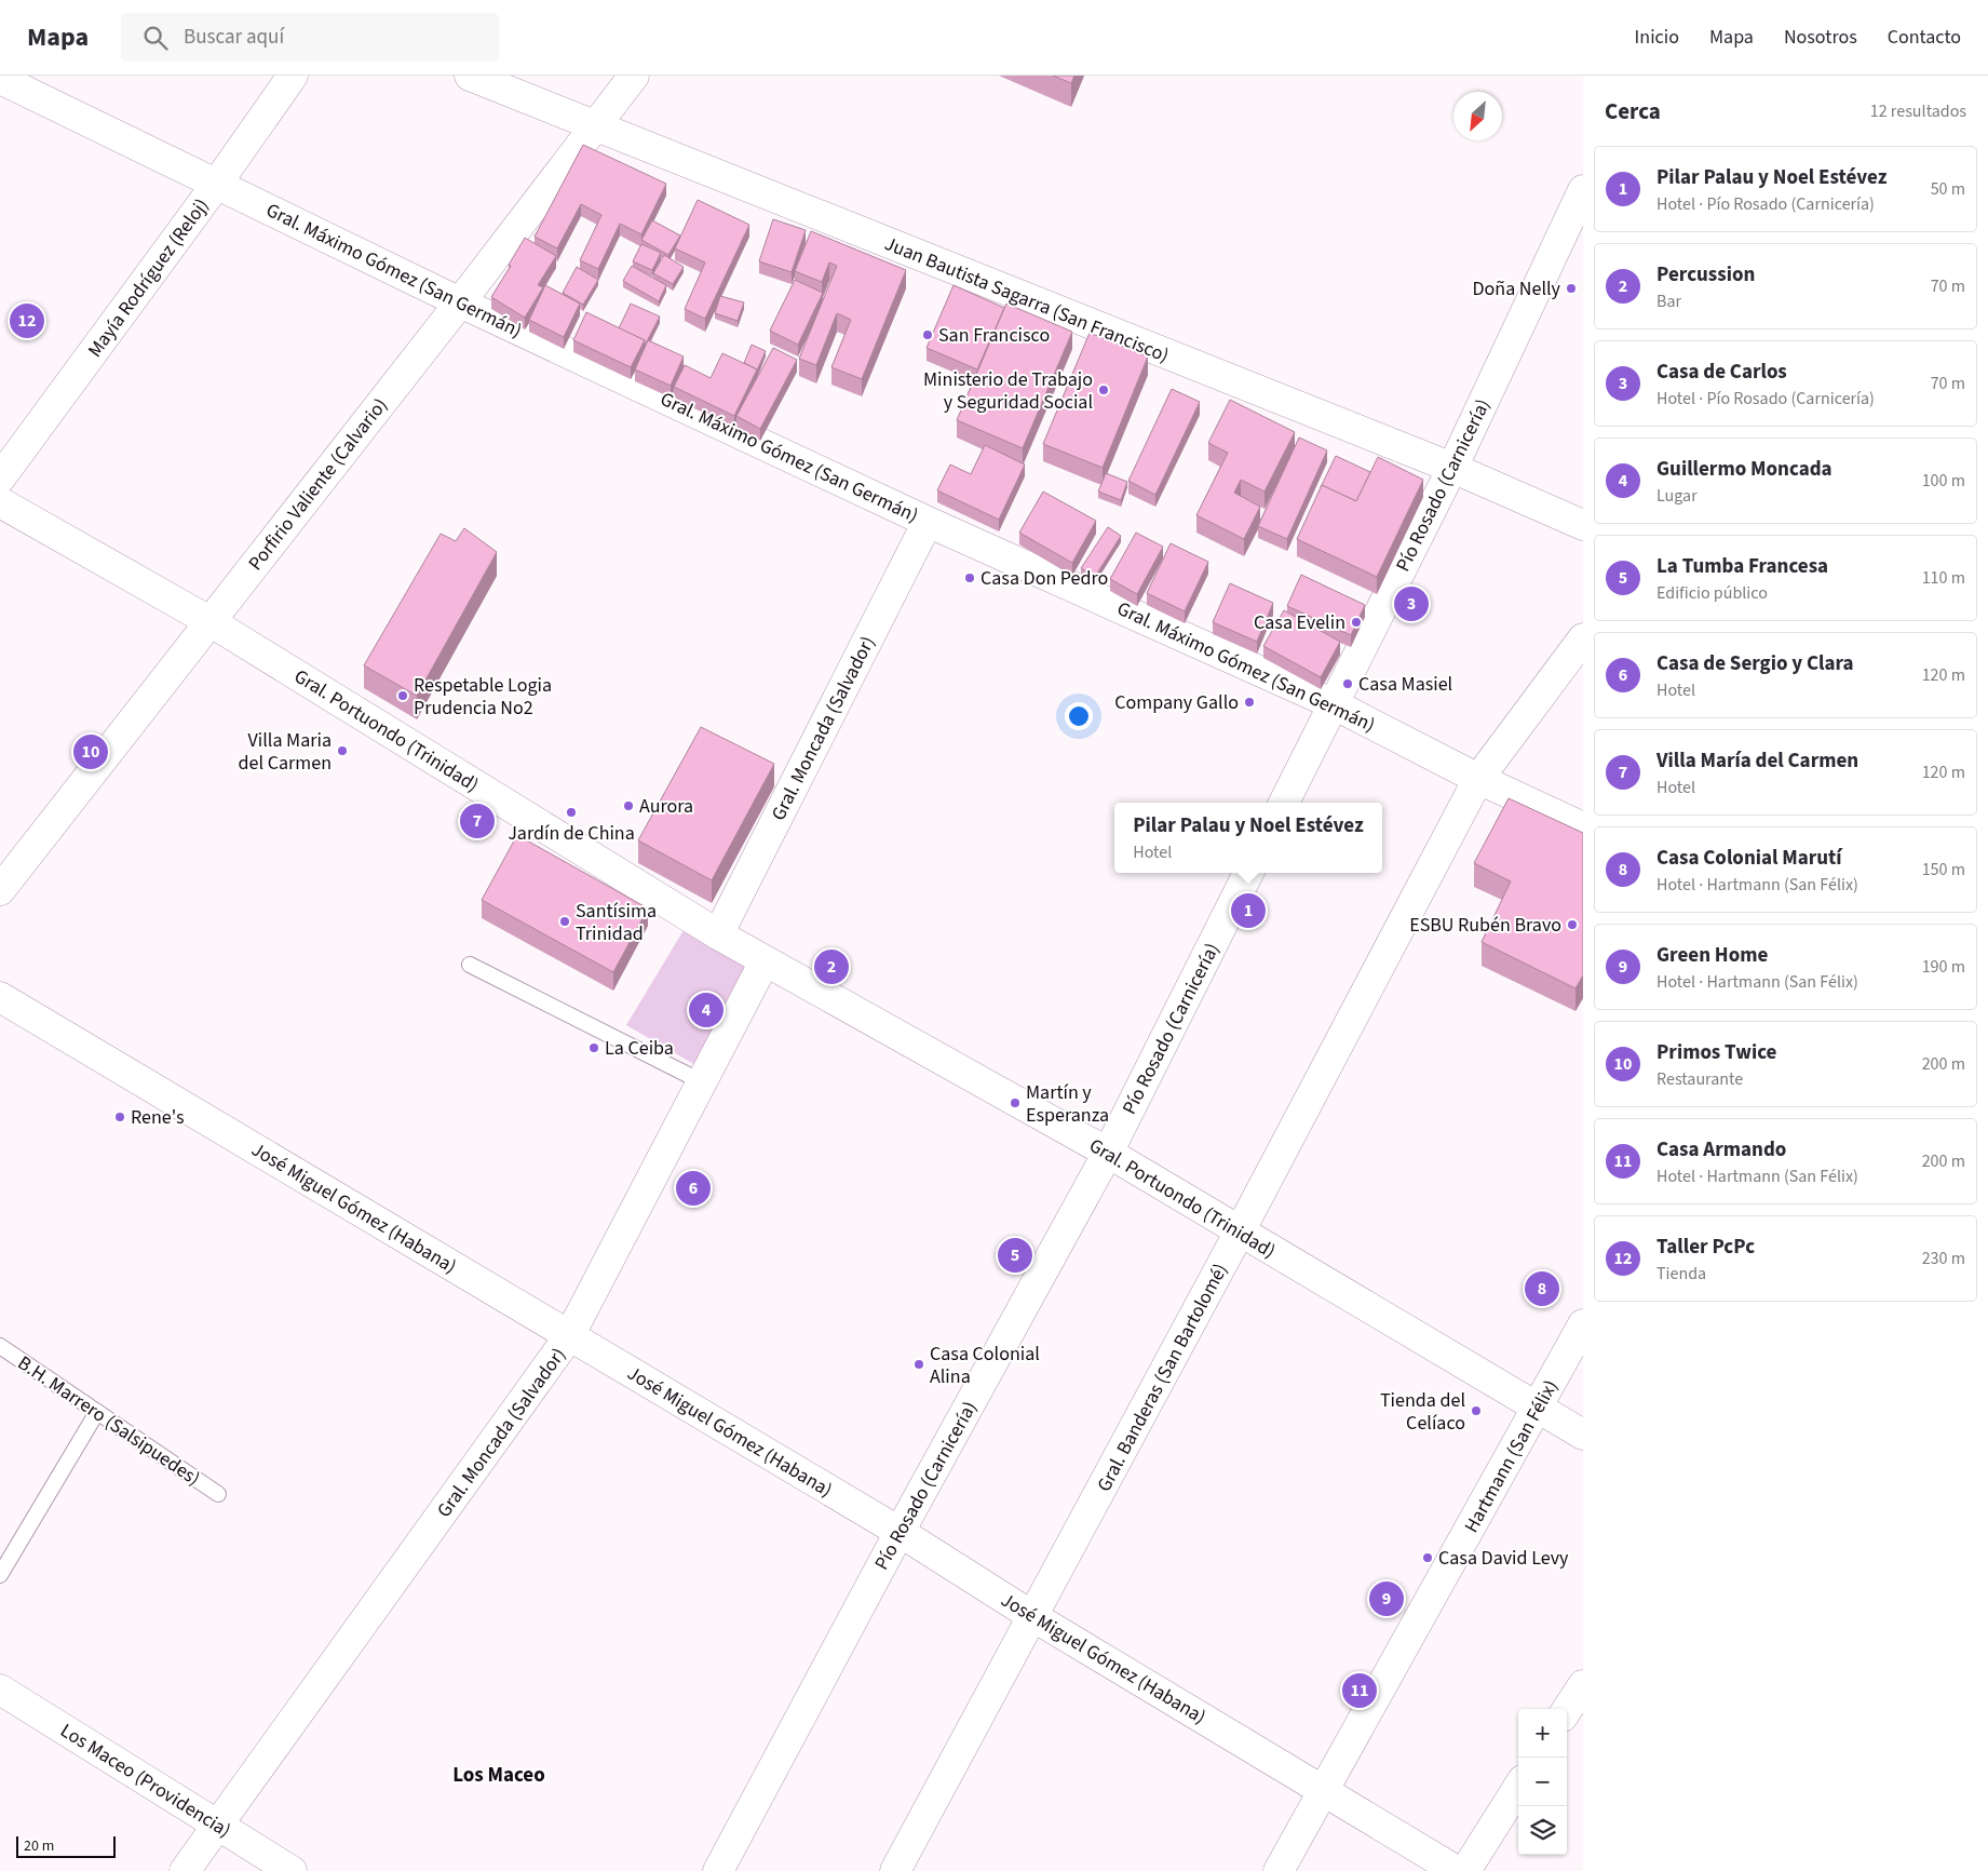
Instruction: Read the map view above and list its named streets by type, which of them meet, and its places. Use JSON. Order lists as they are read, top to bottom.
{
  "streets": {
    "street": [
      "Gral. Máximo Gómez (San Germán)",
      "Mayía Rodríguez (Reloj)",
      "Juan Bautista Sagarra (San Francisco)",
      "Porfirio Valiente (Calvario)",
      "Pío Rosado (Carnicería)",
      "Gral. Moncada (Salvador)",
      "Gral. Portuondo (Trinidad)",
      "José Miguel Gómez (Habana)",
      "Gral. Banderas (San Bartolomé)",
      "Hartmann (San Félix)",
      "Los Maceo (Providencia)"
    ],
    "lane": ["B.H. Marrero (Salsipuedes)"]
  },
  "crossings": [
    ["Gral. Máximo Gómez (San Germán)", "Mayía Rodríguez (Reloj)"],
    ["Gral. Máximo Gómez (San Germán)", "Porfirio Valiente (Calvario)"],
    ["Gral. Máximo Gómez (San Germán)", "Pío Rosado (Carnicería)"],
    ["Gral. Máximo Gómez (San Germán)", "Gral. Moncada (Salvador)"],
    ["Gral. Máximo Gómez (San Germán)", "Gral. Banderas (San Bartolomé)"],
    ["Juan Bautista Sagarra (San Francisco)", "Porfirio Valiente (Calvario)"],
    ["Juan Bautista Sagarra (San Francisco)", "Pío Rosado (Carnicería)"],
    ["Porfirio Valiente (Calvario)", "Gral. Portuondo (Trinidad)"],
    ["Pío Rosado (Carnicería)", "Gral. Portuondo (Trinidad)"],
    ["Pío Rosado (Carnicería)", "José Miguel Gómez (Habana)"],
    ["Gral. Moncada (Salvador)", "Gral. Portuondo (Trinidad)"],
    ["Gral. Moncada (Salvador)", "José Miguel Gómez (Habana)"],
    ["Gral. Moncada (Salvador)", "Los Maceo (Providencia)"],
    ["Gral. Portuondo (Trinidad)", "Gral. Banderas (San Bartolomé)"],
    ["Gral. Portuondo (Trinidad)", "Hartmann (San Félix)"],
    ["José Miguel Gómez (Habana)", "Gral. Banderas (San Bartolomé)"],
    ["José Miguel Gómez (Habana)", "Hartmann (San Félix)"]
  ],
  "districts": ["Los Maceo"],
  "places": [
    "Doña Nelly",
    "San Francisco",
    "Ministerio de Trabajo y Seguridad Social",
    "Casa Don Pedro",
    "Casa Evelin",
    "Casa Masiel",
    "Respetable Logia Prudencia No2",
    "Company Gallo",
    "Villa Maria del Carmen",
    "Aurora",
    "Jardín de China",
    "Santísima Trinidad",
    "ESBU Rubén Bravo",
    "La Ceiba",
    "Martín y Esperanza",
    "Rene's",
    "Casa Colonial Alina",
    "Tienda del Celíaco",
    "Casa David Levy"
  ],
  "scale_bar": "20 m",
  "north": "bottom left",
  "page": {
    "header": "Mapa",
    "search": "Buscar aquí",
    "nav": [
      "Inicio",
      "Mapa",
      "Nosotros",
      "Contacto"
    ],
    "heading": ["Cerca", "12 resultados"],
    "list": [
      {
        "mark": "1",
        "name": "Pilar Palau y Noel Estévez",
        "note": "Hotel · Pío Rosado (Carnicería)",
        "value": "50 m"
      },
      {
        "mark": "2",
        "name": "Percussion",
        "note": "Bar",
        "value": "70 m"
      },
      {
        "mark": "3",
        "name": "Casa de Carlos",
        "note": "Hotel · Pío Rosado (Carnicería)",
        "value": "70 m"
      },
      {
        "mark": "4",
        "name": "Guillermo Moncada",
        "note": "Lugar",
        "value": "100 m"
      },
      {
        "mark": "5",
        "name": "La Tumba Francesa",
        "note": "Edificio público",
        "value": "110 m"
      },
      {
        "mark": "6",
        "name": "Casa de Sergio y Clara",
        "note": "Hotel",
        "value": "120 m"
      },
      {
        "mark": "7",
        "name": "Villa María del Carmen",
        "note": "Hotel",
        "value": "120 m"
      },
      {
        "mark": "8",
        "name": "Casa Colonial Marutí",
        "note": "Hotel · Hartmann (San Félix)",
        "value": "150 m"
      },
      {
        "mark": "9",
        "name": "Green Home",
        "note": "Hotel · Hartmann (San Félix)",
        "value": "190 m"
      },
      {
        "mark": "10",
        "name": "Primos Twice",
        "note": "Restaurante",
        "value": "200 m"
      },
      {
        "mark": "11",
        "name": "Casa Armando",
        "note": "Hotel · Hartmann (San Félix)",
        "value": "200 m"
      },
      {
        "mark": "12",
        "name": "Taller PcPc",
        "note": "Tienda",
        "value": "230 m"
      }
    ],
    "pins": [
      "12",
      "3",
      "10",
      "7",
      "1",
      "2",
      "4",
      "6",
      "5",
      "8",
      "9",
      "11"
    ],
    "popup": ["Pilar Palau y Noel Estévez", "Hotel"],
    "map_buttons": ["+", "−"],
    "scale": "20 m"
  }
}
